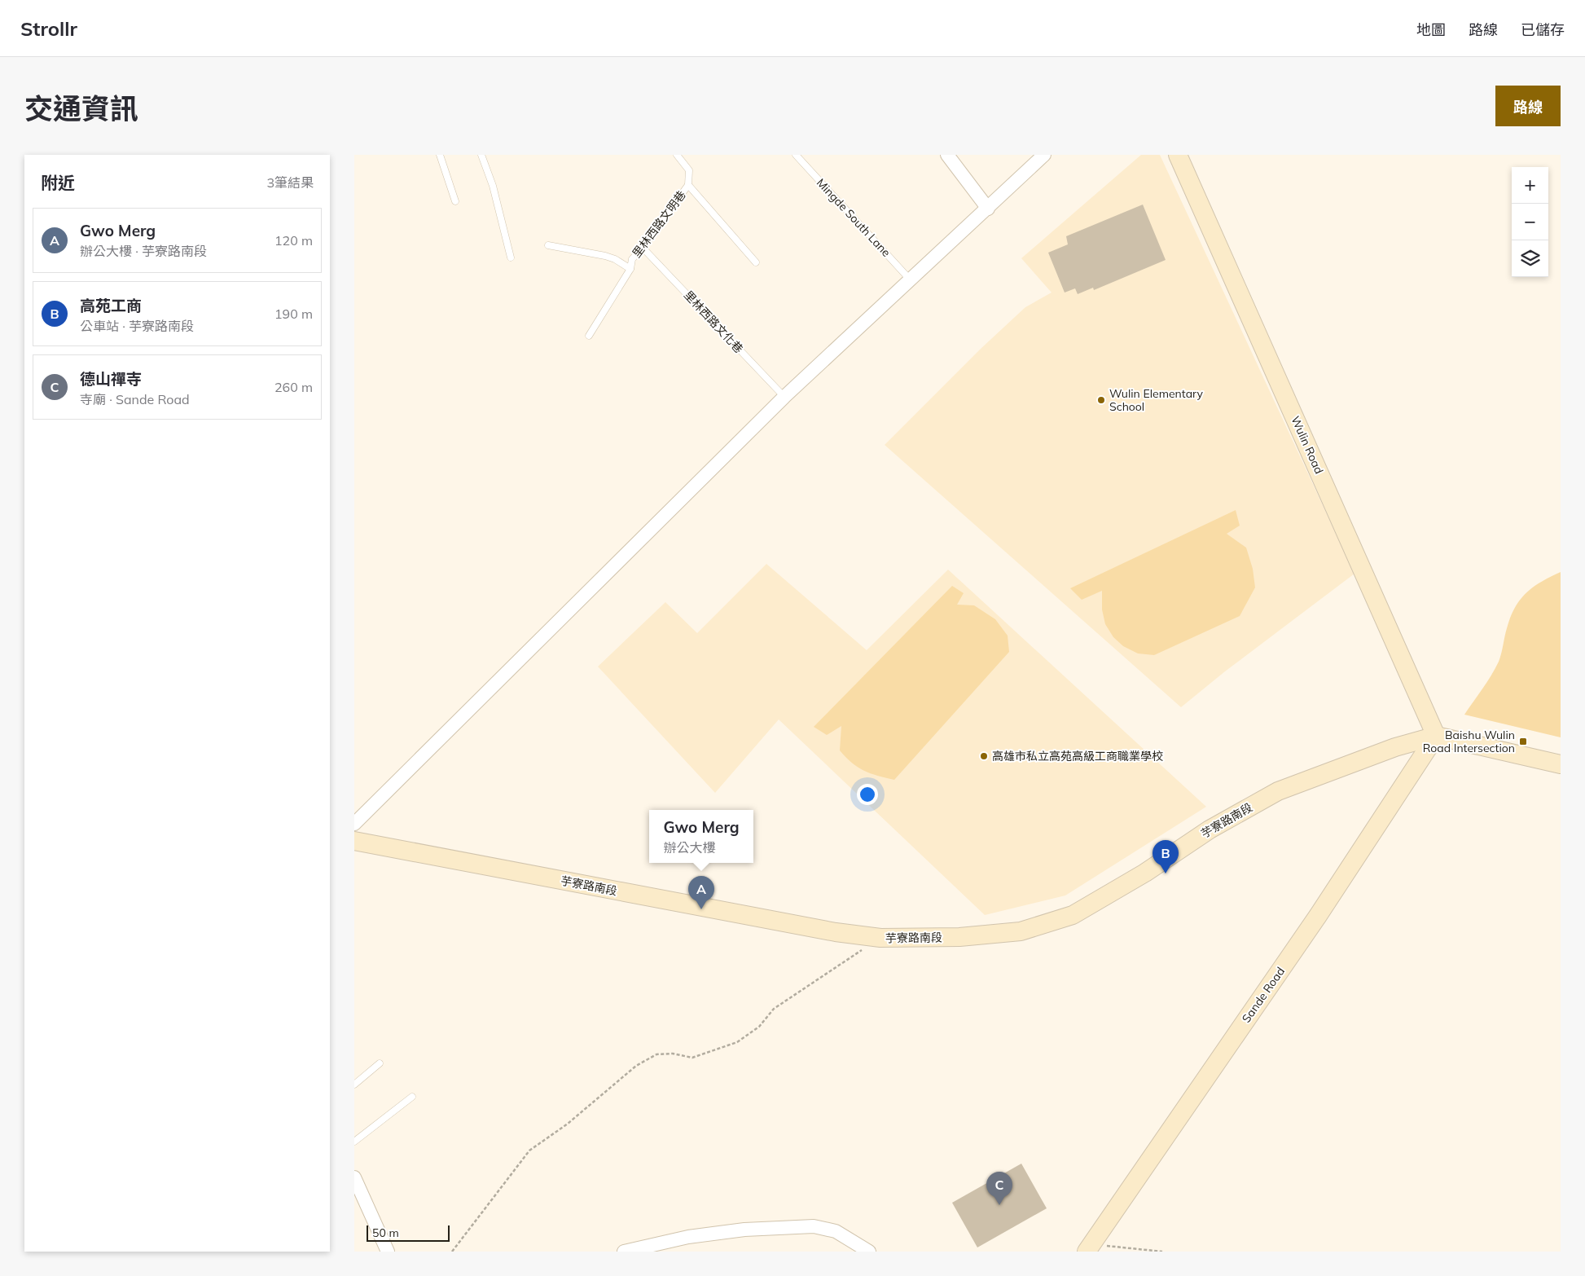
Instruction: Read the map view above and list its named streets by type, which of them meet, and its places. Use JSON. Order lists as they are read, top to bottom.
{
  "streets": {
    "street": ["Wulin Road", "芋寮路南段", "Sande Road"],
    "lane": ["Mingde South Lane", "里林西路文明巷", "里林西路文化巷"]
  },
  "crossings": [
    ["里林西路文明巷", "里林西路文化巷"],
    ["Wulin Road", "芋寮路南段"],
    ["Wulin Road", "Sande Road"],
    ["芋寮路南段", "Sande Road"]
  ],
  "places": {
    "other": ["Wulin Elementary School", "高雄市私立高苑高級工商職業學校"],
    "transit": ["Baishu Wulin Road Intersection"]
  },
  "scale_bar": "50 m",
  "page": {
    "header": "Strollr",
    "nav": ["地圖", "路線", "已儲存"],
    "title": "交通資訊",
    "buttons": "路線",
    "heading": ["附近", "3筆結果"],
    "map_buttons": ["+", "−"],
    "list": [
      {
        "mark": "A",
        "name": "Gwo Merg",
        "note": "辦公大樓 · 芋寮路南段",
        "value": "120 m"
      },
      {
        "mark": "B",
        "name": "高苑工商",
        "note": "公車站 · 芋寮路南段",
        "value": "190 m"
      },
      {
        "mark": "C",
        "name": "德山禪寺",
        "note": "寺廟 · Sande Road",
        "value": "260 m"
      }
    ],
    "popup": ["Gwo Merg", "辦公大樓"],
    "pins": ["B", "A", "C"],
    "scale": "50 m"
  }
}
